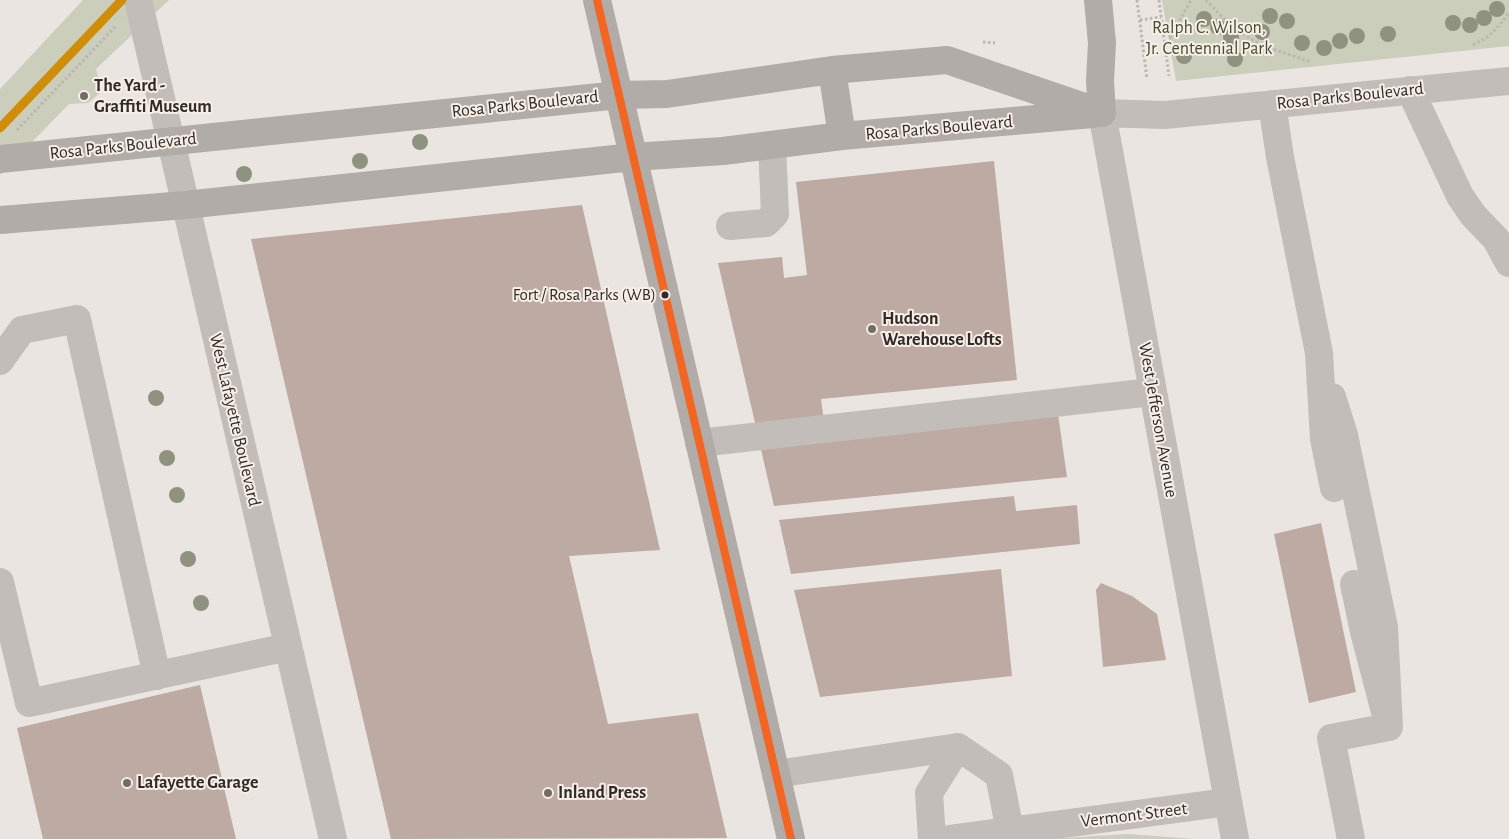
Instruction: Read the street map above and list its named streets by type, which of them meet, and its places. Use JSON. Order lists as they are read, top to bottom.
{
  "streets": {
    "main road": ["Rosa Parks Boulevard", "West Jefferson Avenue"],
    "street": ["West Lafayette Boulevard", "Vermont Street"]
  },
  "crossings": [
    ["Rosa Parks Boulevard", "West Lafayette Boulevard"],
    ["Rosa Parks Boulevard", "West Jefferson Avenue"],
    ["West Jefferson Avenue", "Vermont Street"]
  ],
  "parks": ["Ralph C. Wilson, Jr. Centennial Park"],
  "places": [
    "The Yard - Graffiti Museum",
    "Fort / Rosa Parks (WB)",
    "Hudson Warehouse Lofts",
    "Lafayette Garage",
    "Inland Press"
  ]
}
